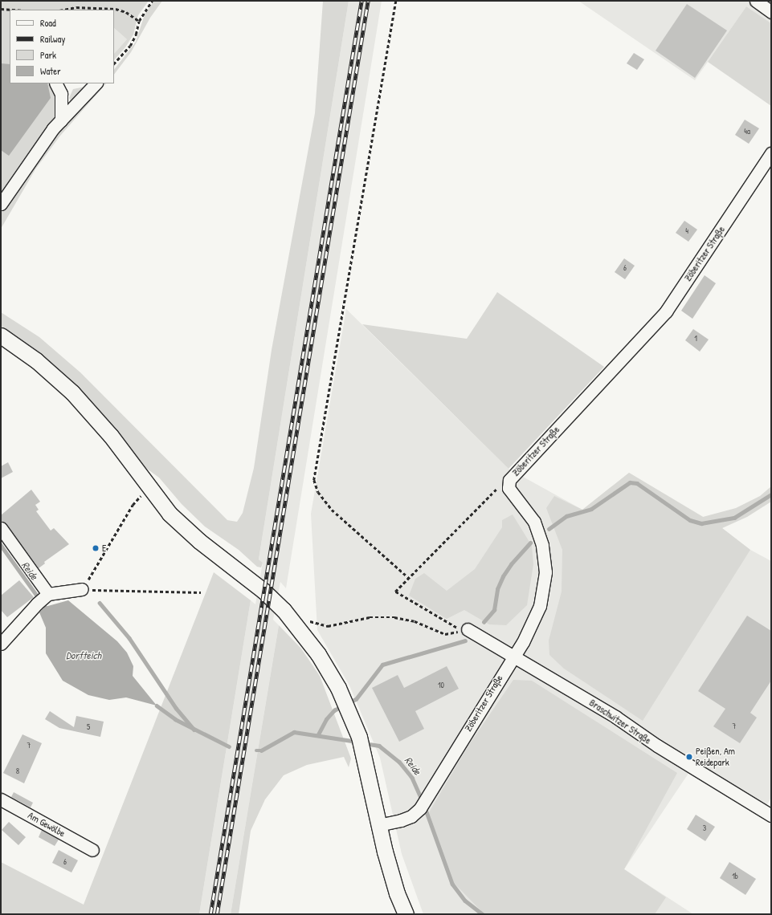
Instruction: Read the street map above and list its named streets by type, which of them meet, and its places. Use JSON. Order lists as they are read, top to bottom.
{
  "streets": {
    "street": ["Zöberitzer Straße", "Braschwitzer Straße", "Am Gewölbe"]
  },
  "crossings": [
    ["Zöberitzer Straße", "Braschwitzer Straße"]
  ],
  "water": ["Reide", "Dorfteich"],
  "places": ["E", "Peißen, Am Reidepark"],
  "house_numbers": [
    "4a",
    "4",
    "6",
    "1",
    "10",
    "7",
    "5",
    "7",
    "8",
    "3",
    "6",
    "1b"
  ],
  "legend": [
    "Road",
    "Railway",
    "Park",
    "Water"
  ]
}
